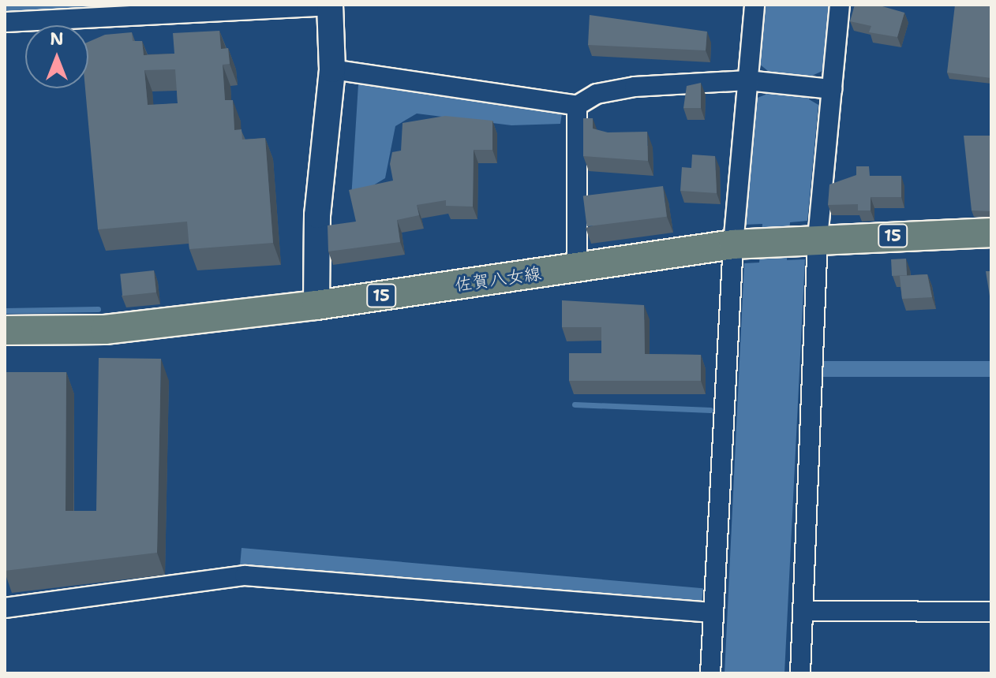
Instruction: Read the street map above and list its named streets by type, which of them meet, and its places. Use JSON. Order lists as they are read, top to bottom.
{
  "streets": {
    "main road": ["15", "佐賀八女線"]
  },
  "north": "top"
}
